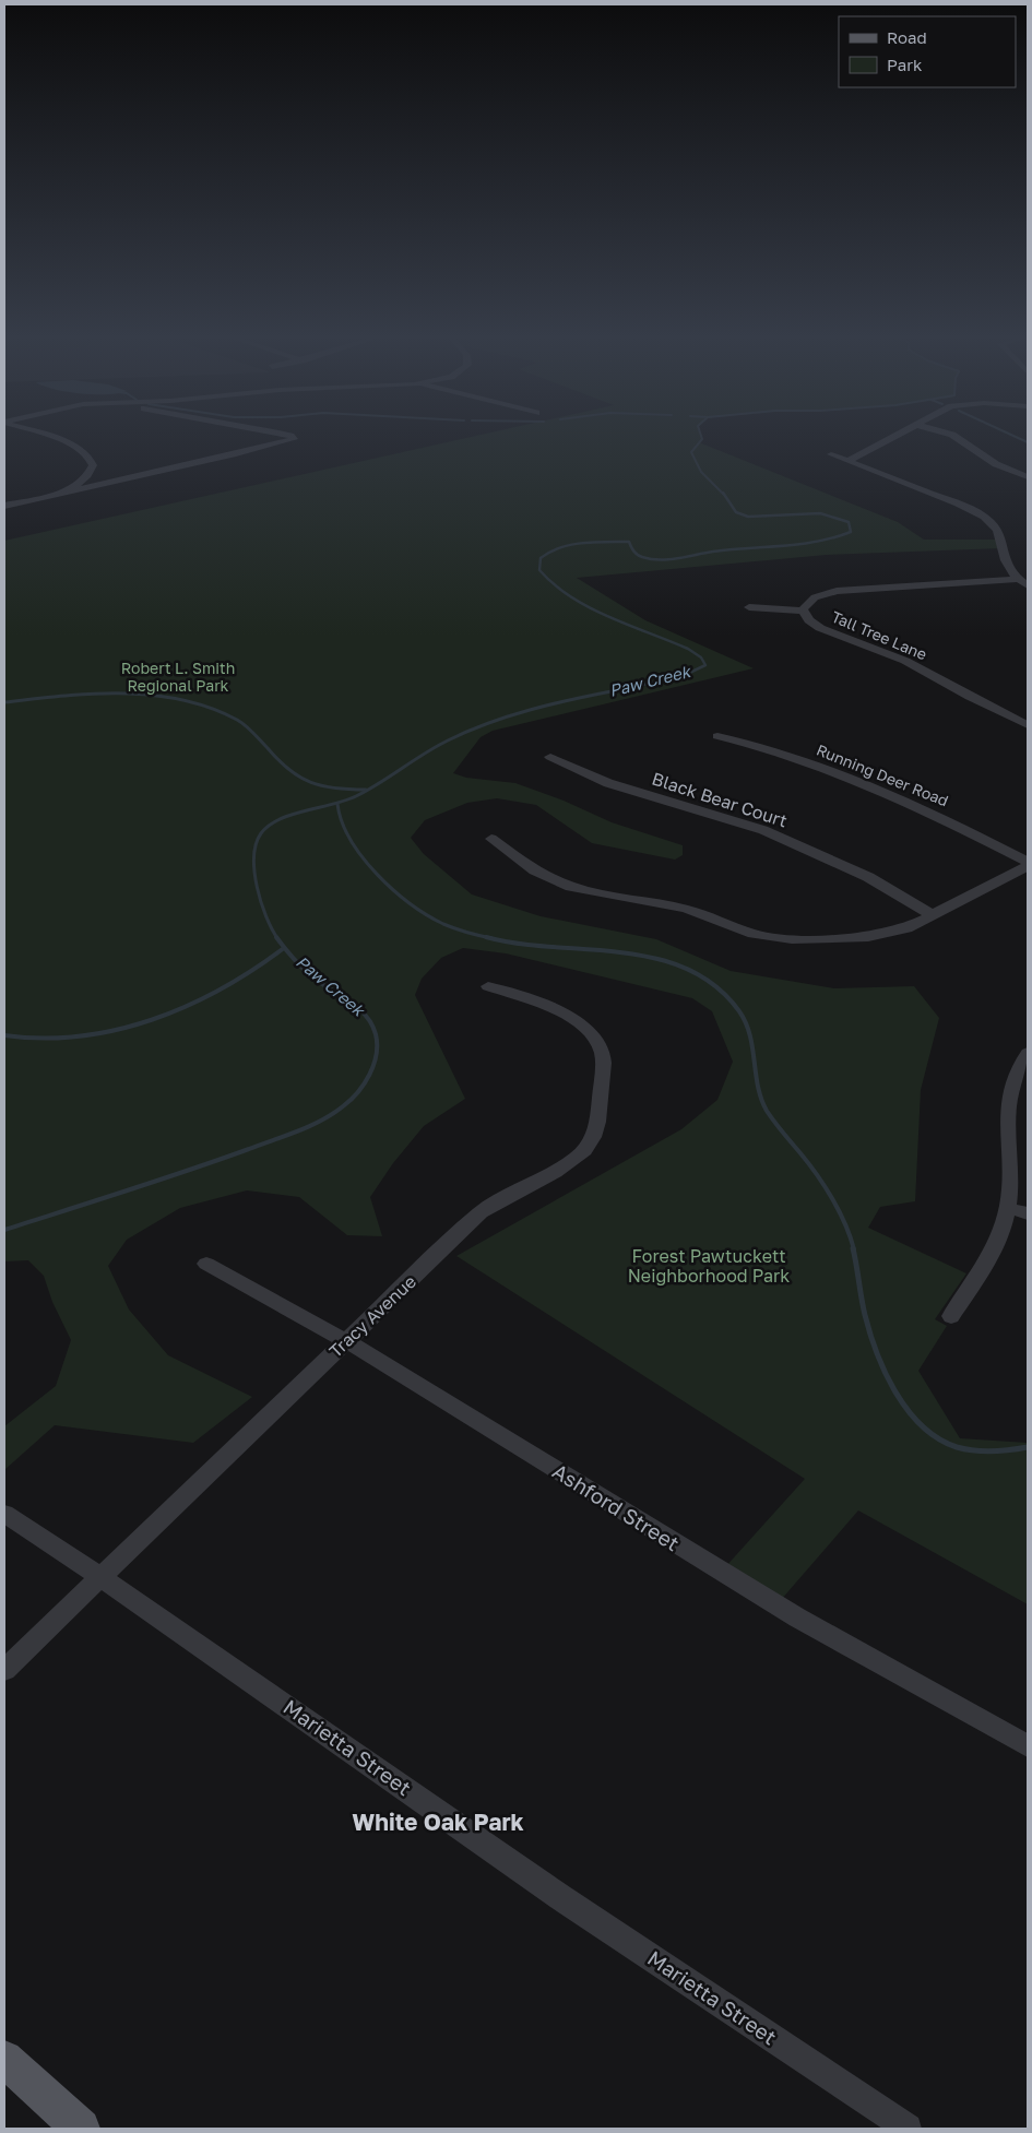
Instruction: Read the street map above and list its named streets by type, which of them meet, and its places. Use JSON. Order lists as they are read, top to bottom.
{
  "streets": {
    "street": [
      "Tall Tree Lane",
      "Running Deer Road",
      "Black Bear Court",
      "Tracy Avenue",
      "Ashford Street",
      "Marietta Street"
    ]
  },
  "crossings": [
    ["Tracy Avenue", "Ashford Street"],
    ["Tracy Avenue", "Marietta Street"]
  ],
  "districts": ["White Oak Park"],
  "water": ["Paw Creek"],
  "parks": ["Robert L. Smith Regional Park", "Forest Pawtuckett Neighborhood Park"],
  "legend": ["Road", "Park"]
}
